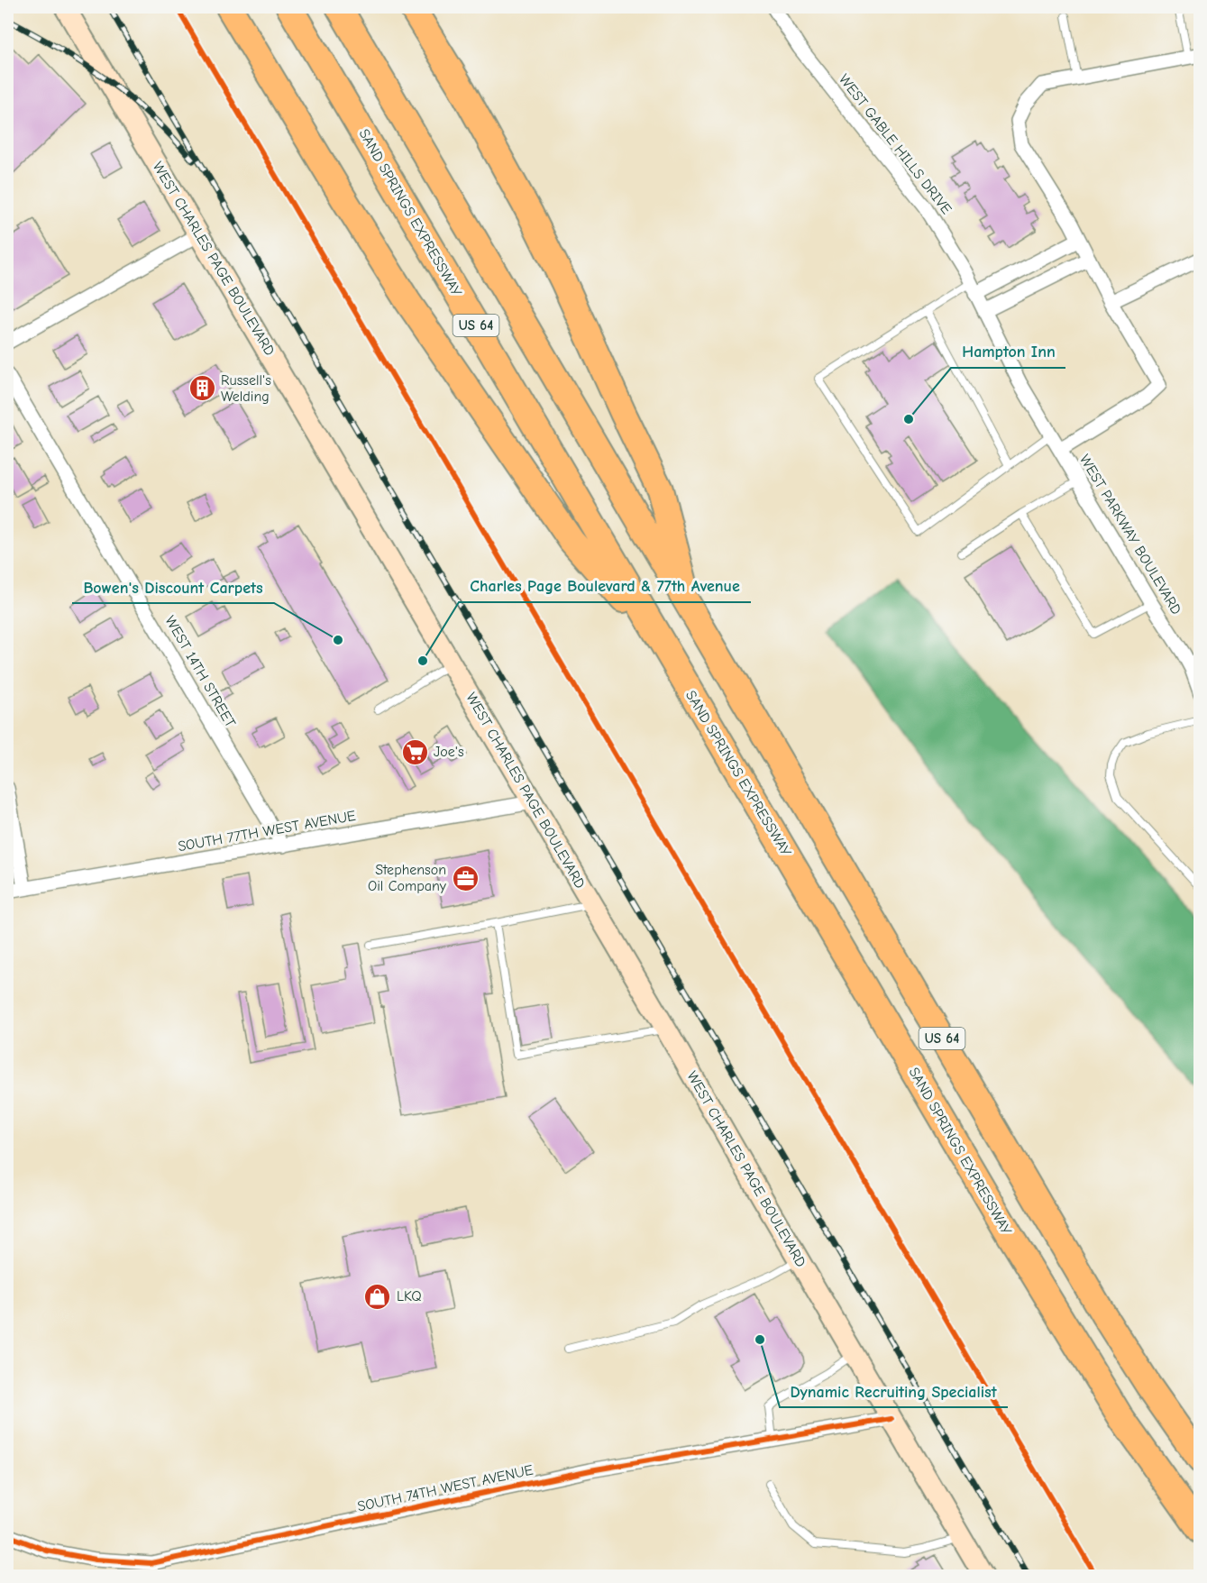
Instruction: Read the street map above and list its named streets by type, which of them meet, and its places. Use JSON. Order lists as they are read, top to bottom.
{
  "streets": {
    "highway": ["SAND SPRINGS EXPRESSWAY", "US 64"],
    "main road": ["WEST CHARLES PAGE BOULEVARD"],
    "street": [
      "WEST GABLE HILLS DRIVE",
      "WEST PARKWAY BOULEVARD",
      "WEST 14TH STREET",
      "SOUTH 77TH WEST AVENUE",
      "SOUTH 74TH WEST AVENUE"
    ]
  },
  "crossings": [
    ["WEST GABLE HILLS DRIVE", "WEST PARKWAY BOULEVARD"],
    ["WEST CHARLES PAGE BOULEVARD", "SOUTH 77TH WEST AVENUE"],
    ["WEST CHARLES PAGE BOULEVARD", "SOUTH 74TH WEST AVENUE"],
    ["WEST 14TH STREET", "SOUTH 77TH WEST AVENUE"]
  ],
  "places": {
    "building": ["Russell's Welding"],
    "other": [
      "Hampton Inn",
      "Bowen's Discount Carpets",
      "Charles Page Boulevard & 77th Avenue",
      "Dynamic Recruiting Specialist"
    ],
    "supermarket": ["Joe's"],
    "office": ["Stephenson Oil Company"],
    "shop": ["LKQ"]
  }
}
